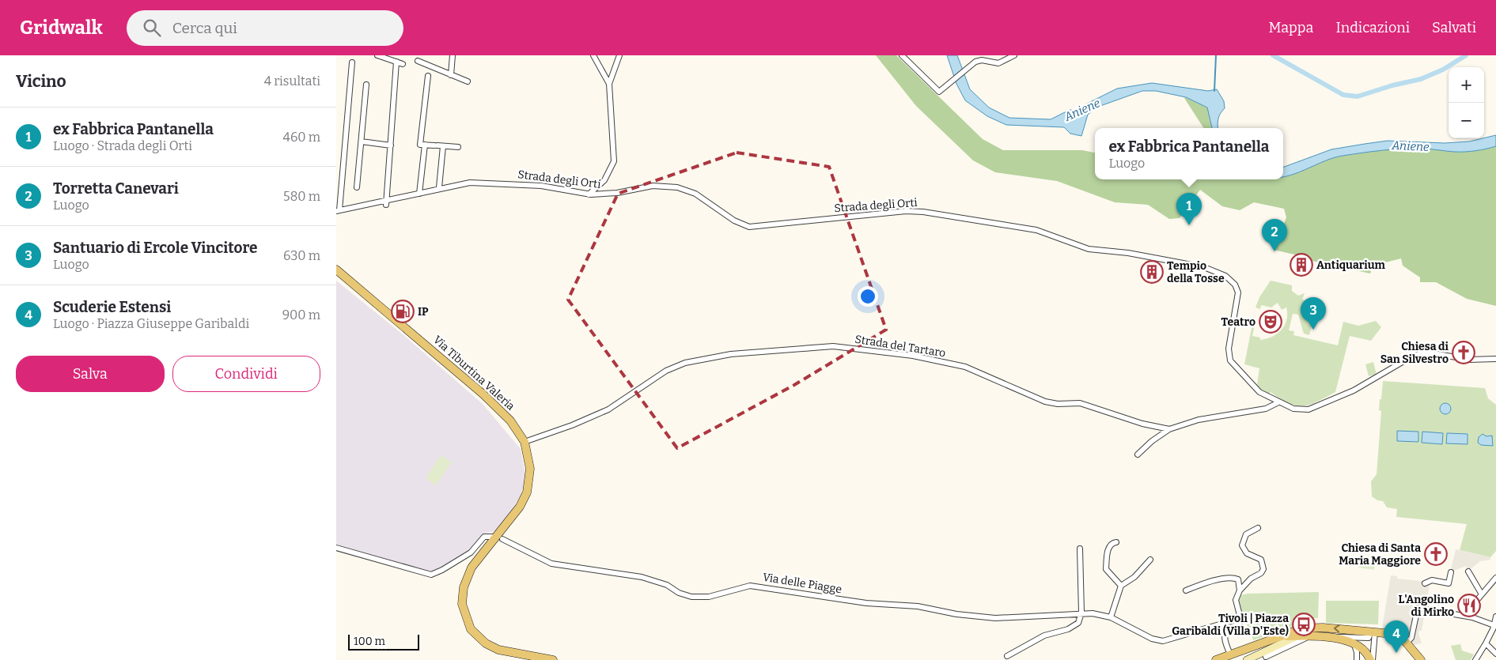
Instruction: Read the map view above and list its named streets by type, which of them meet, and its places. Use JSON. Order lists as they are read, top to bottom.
{
  "streets": {
    "main road": ["Via Tiburtina Valeria"],
    "street": ["Strada degli Orti", "Strada del Tartaro", "Via delle Piagge"]
  },
  "crossings": [
    ["Strada del Tartaro", "Via Tiburtina Valeria"],
    ["Via Tiburtina Valeria", "Via delle Piagge"]
  ],
  "water": ["Aniene"],
  "places": {
    "building": ["Antiquarium", "Tempio della Tosse"],
    "fuel station": ["IP"],
    "theatre": ["Teatro"],
    "church": ["Chiesa di San Silvestro", "Chiesa di Santa Maria Maggiore"],
    "restaurant": ["L'Angolino di Mirko"],
    "bus stop": ["Tivoli | Piazza Garibaldi (Villa D'Este)"]
  },
  "scale_bar": "100 m",
  "page": {
    "header": "Gridwalk",
    "search": "Cerca qui",
    "nav": ["Mappa", "Indicazioni", "Salvati"],
    "heading": ["Vicino", "4 risultati"],
    "map_buttons": ["+", "−"],
    "list": [
      {
        "mark": "1",
        "name": "ex Fabbrica Pantanella",
        "note": "Luogo · Strada degli Orti",
        "value": "460 m"
      },
      {
        "mark": "2",
        "name": "Torretta Canevari",
        "note": "Luogo",
        "value": "580 m"
      },
      {
        "mark": "3",
        "name": "Santuario di Ercole Vincitore",
        "note": "Luogo",
        "value": "630 m"
      },
      {
        "mark": "4",
        "name": "Scuderie Estensi",
        "note": "Luogo · Piazza Giuseppe Garibaldi",
        "value": "900 m"
      }
    ],
    "popup": ["ex Fabbrica Pantanella", "Luogo"],
    "pins": [
      "1",
      "2",
      "3",
      "4"
    ],
    "buttons": ["Salva", "Condividi"],
    "scale": "100 m"
  }
}
